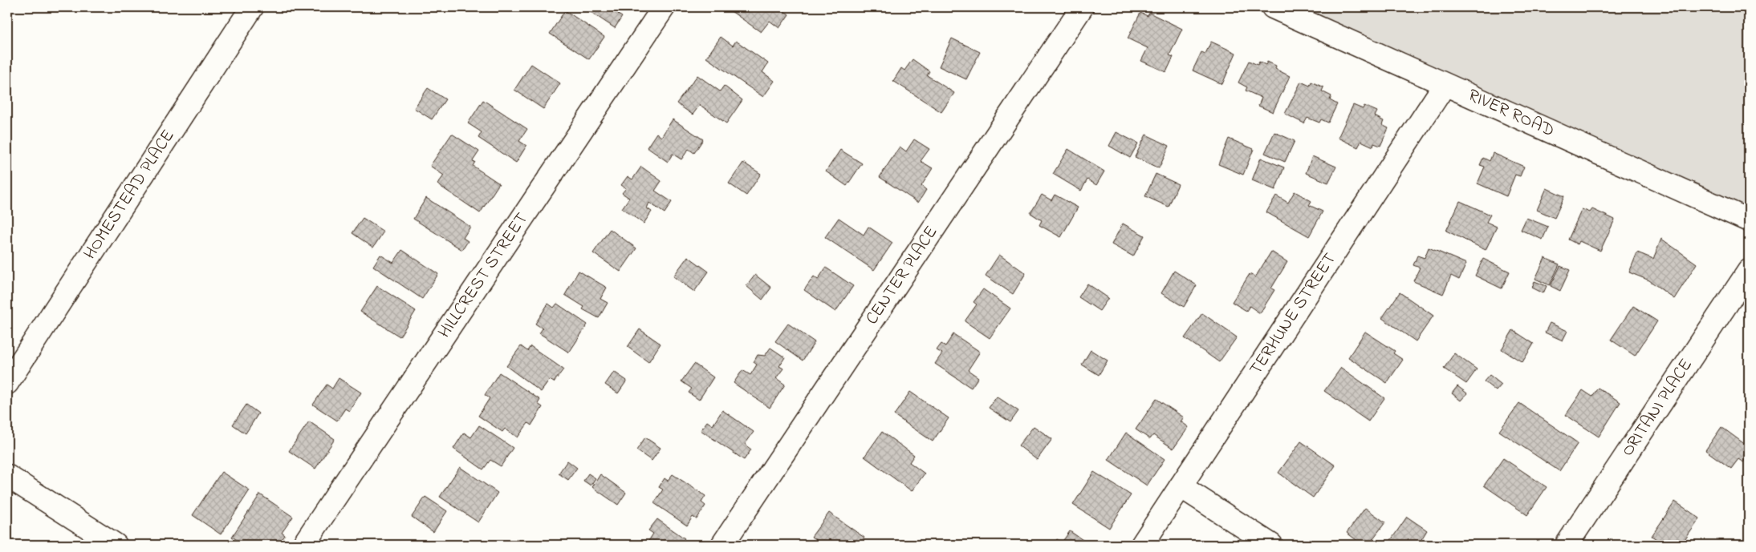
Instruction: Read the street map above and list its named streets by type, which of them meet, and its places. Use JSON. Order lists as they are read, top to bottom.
{
  "streets": {
    "street": [
      "RIVER ROAD",
      "HOMESTEAD PLACE",
      "HILLCREST STREET",
      "CENTER PLACE",
      "TERHUNE STREET",
      "ORITANI PLACE"
    ]
  },
  "crossings": [
    ["RIVER ROAD", "TERHUNE STREET"]
  ]
}
